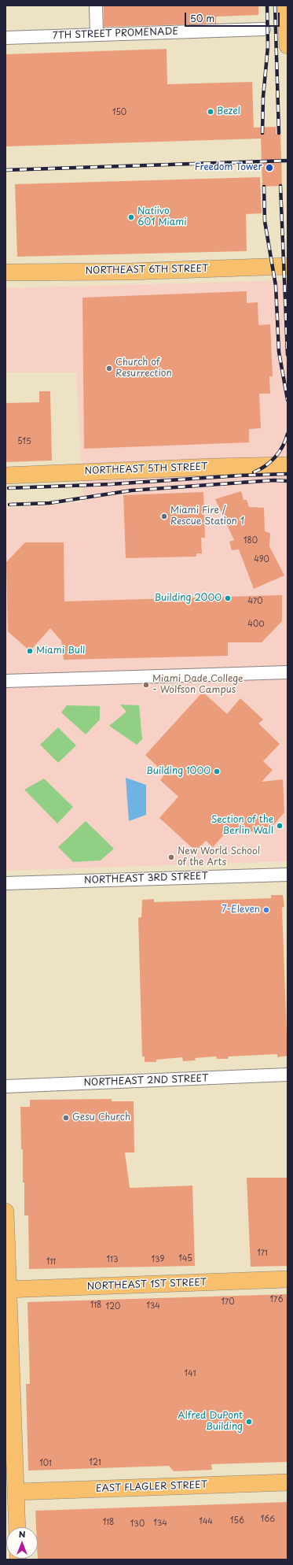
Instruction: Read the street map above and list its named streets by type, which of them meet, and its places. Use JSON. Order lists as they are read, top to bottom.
{
  "streets": {
    "main road": [
      "NORTHEAST 6TH STREET",
      "NORTHEAST 5TH STREET",
      "NORTHEAST 1ST STREET",
      "EAST FLAGLER STREET"
    ],
    "street": ["7TH STREET PROMENADE", "NORTHEAST 3RD STREET", "NORTHEAST 2ND STREET"]
  },
  "places": [
    "Bezel",
    "Freedom Tower",
    "Natiivo 601 Miami",
    "Church of Resurrection",
    "Miami Fire / Rescue Station 1",
    "Building 2000",
    "Miami Bull",
    "Miami Dade College - Wolfson Campus",
    "Building 1000",
    "Section of the Berlin Wall",
    "New World School of the Arts",
    "7-Eleven",
    "Gesu Church",
    "Alfred DuPont Building"
  ],
  "house_numbers": [
    "150",
    "515",
    "180",
    "490",
    "470",
    "400",
    "171",
    "145",
    "113",
    "139",
    "111",
    "176",
    "170",
    "118",
    "134",
    "120",
    "141",
    "121",
    "101",
    "166",
    "156",
    "144",
    "118",
    "134",
    "130"
  ],
  "scale_bar": "50 m",
  "north": "top"
}
